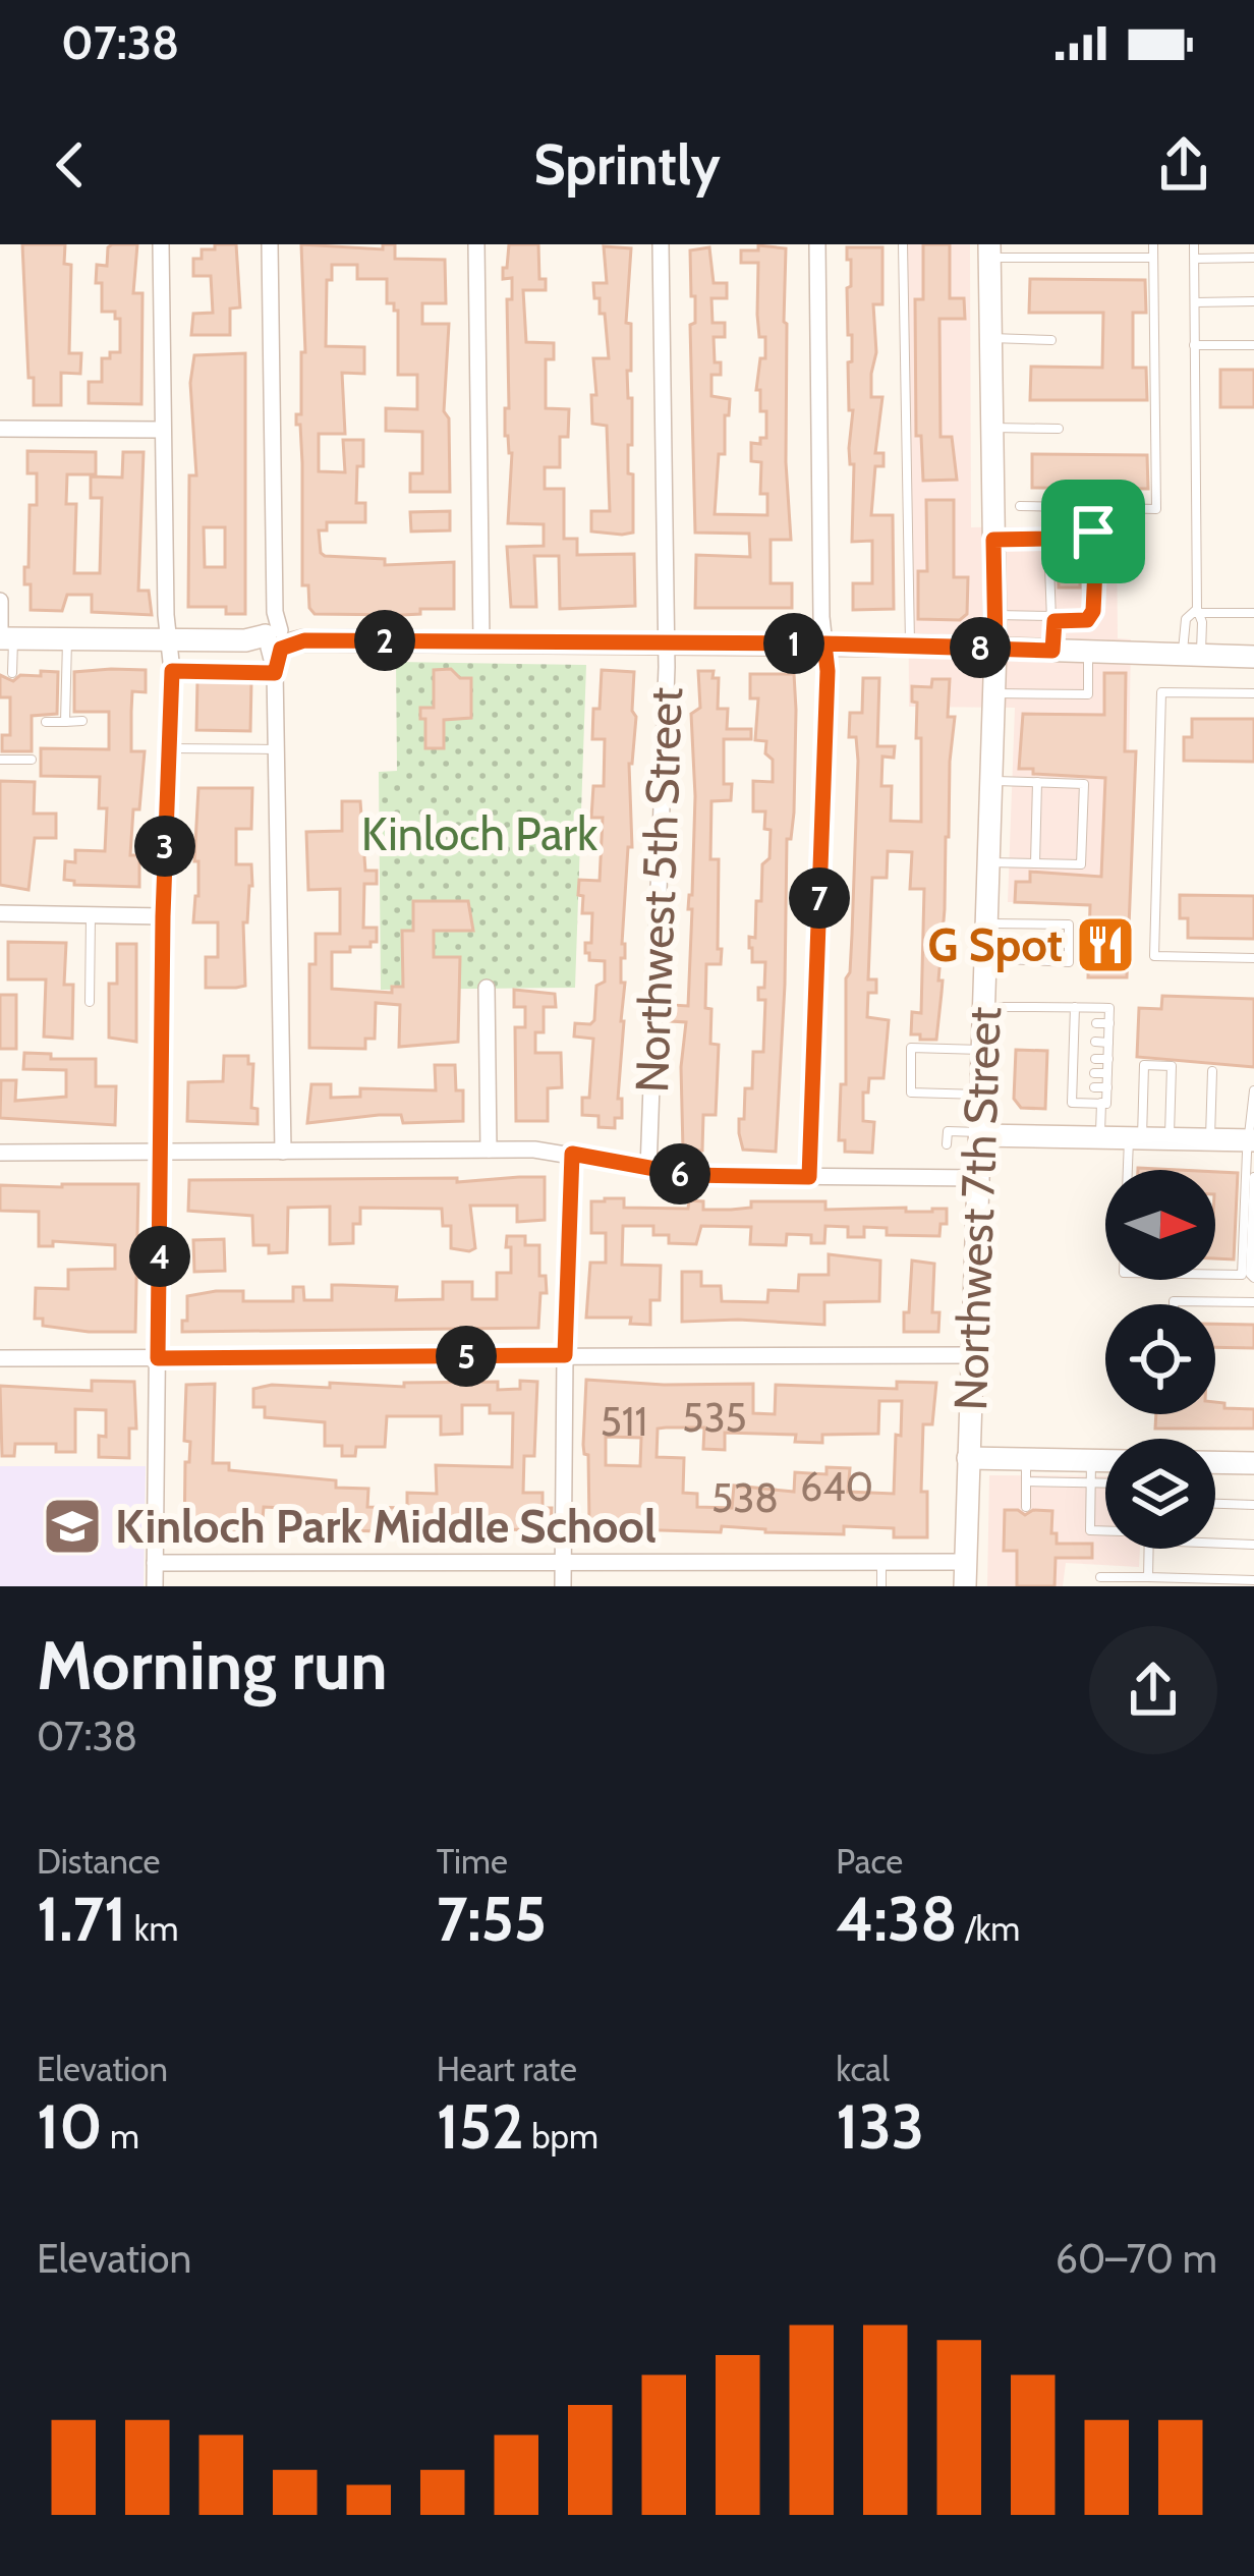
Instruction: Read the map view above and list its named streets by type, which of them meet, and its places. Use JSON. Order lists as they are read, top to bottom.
{
  "streets": {
    "street": ["Northwest 5th Street", "Northwest 7th Street"]
  },
  "parks": ["Kinloch Park"],
  "places": {
    "restaurant": ["G Spot"],
    "school or university": ["Kinloch Park Middle School"]
  },
  "house_numbers": [
    "535",
    "511",
    "640",
    "538"
  ],
  "north": "right",
  "page": {
    "status": "07:38",
    "header": "Sprintly",
    "pins": [
      "2",
      "1",
      "8",
      "3",
      "7",
      "6",
      "4",
      "5"
    ],
    "heading": ["Morning run", "07:38"],
    "stats": [
      ["Distance", "1.71 km"],
      ["Time", "7:55"],
      ["Pace", "4:38 /km"],
      ["Elevation", "10 m"],
      ["Heart rate", "152 bpm"],
      ["kcal", "133"]
    ],
    "chart": ["Elevation", "60–70 m"]
  }
}
